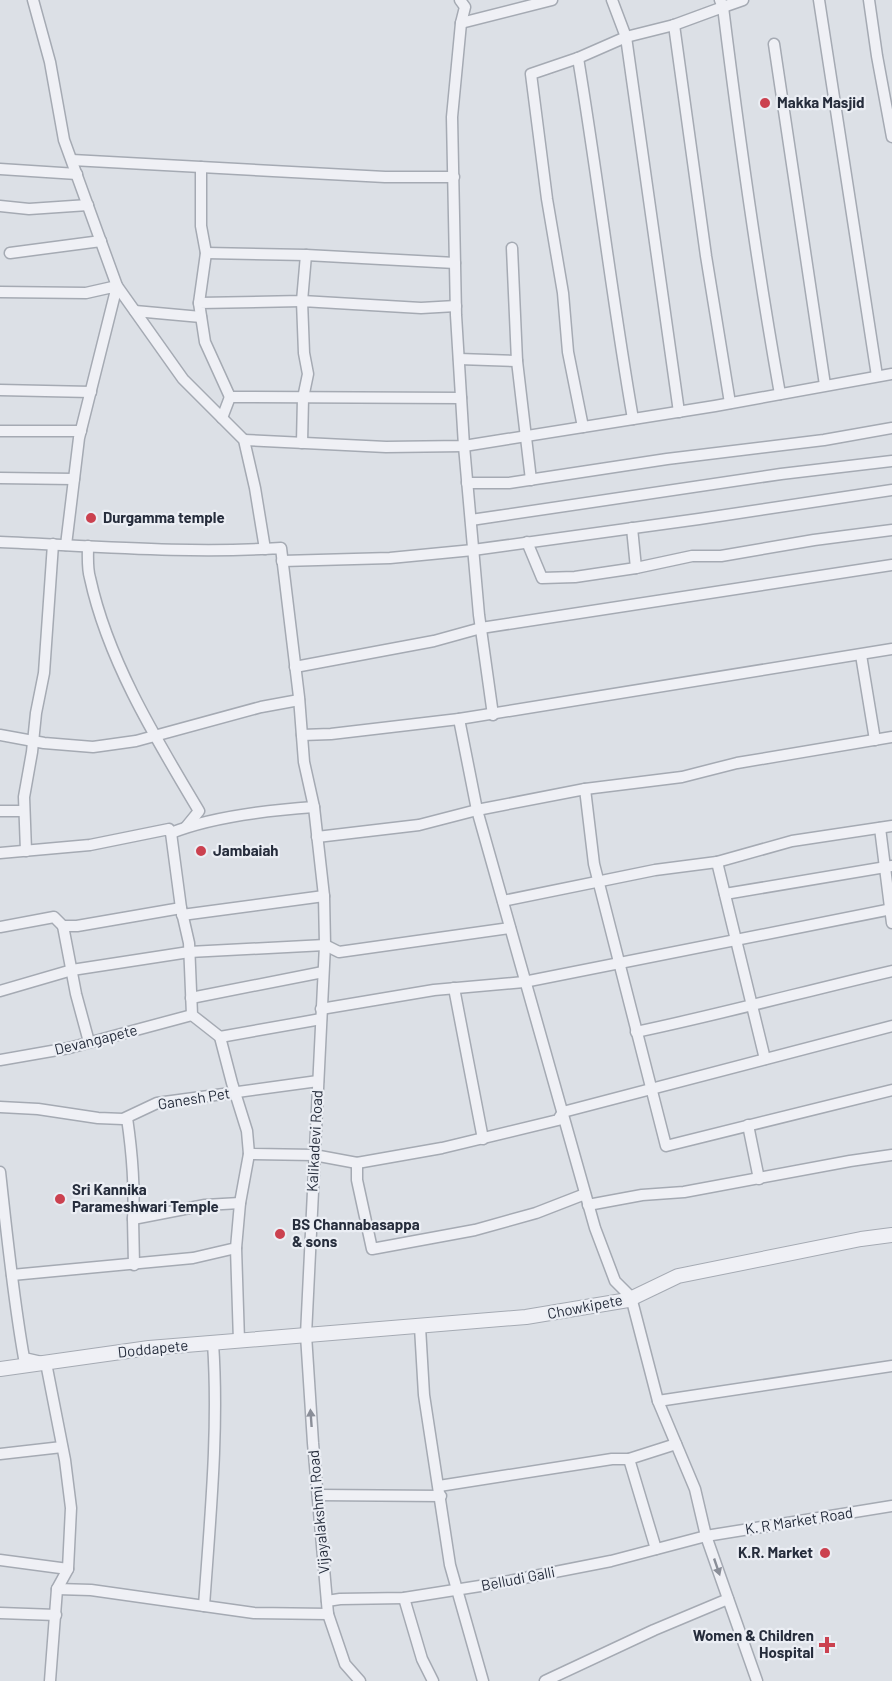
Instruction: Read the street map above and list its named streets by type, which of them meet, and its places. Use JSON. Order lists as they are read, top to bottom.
{
  "streets": {
    "street": [
      "Devangapete",
      "Ganesh Pet",
      "Kalikadevi Road",
      "Chowkipete",
      "Doddapete",
      "Vijayalakshmi Road",
      "K. R Market Road",
      "Belludi Galli"
    ]
  },
  "crossings": [
    ["Ganesh Pet", "Kalikadevi Road"],
    ["Kalikadevi Road", "Chowkipete"],
    ["Kalikadevi Road", "Doddapete"],
    ["Kalikadevi Road", "Vijayalakshmi Road"],
    ["Chowkipete", "Doddapete"],
    ["Chowkipete", "Vijayalakshmi Road"],
    ["Doddapete", "Vijayalakshmi Road"],
    ["Vijayalakshmi Road", "Belludi Galli"],
    ["K. R Market Road", "Belludi Galli"]
  ],
  "places": {
    "other": [
      "Makka Masjid",
      "Durgamma temple",
      "Jambaiah",
      "Sri Kannika Parameshwari Temple",
      "BS Channabasappa & sons",
      "K.R. Market"
    ],
    "health": ["Women & Children Hospital"]
  }
}
